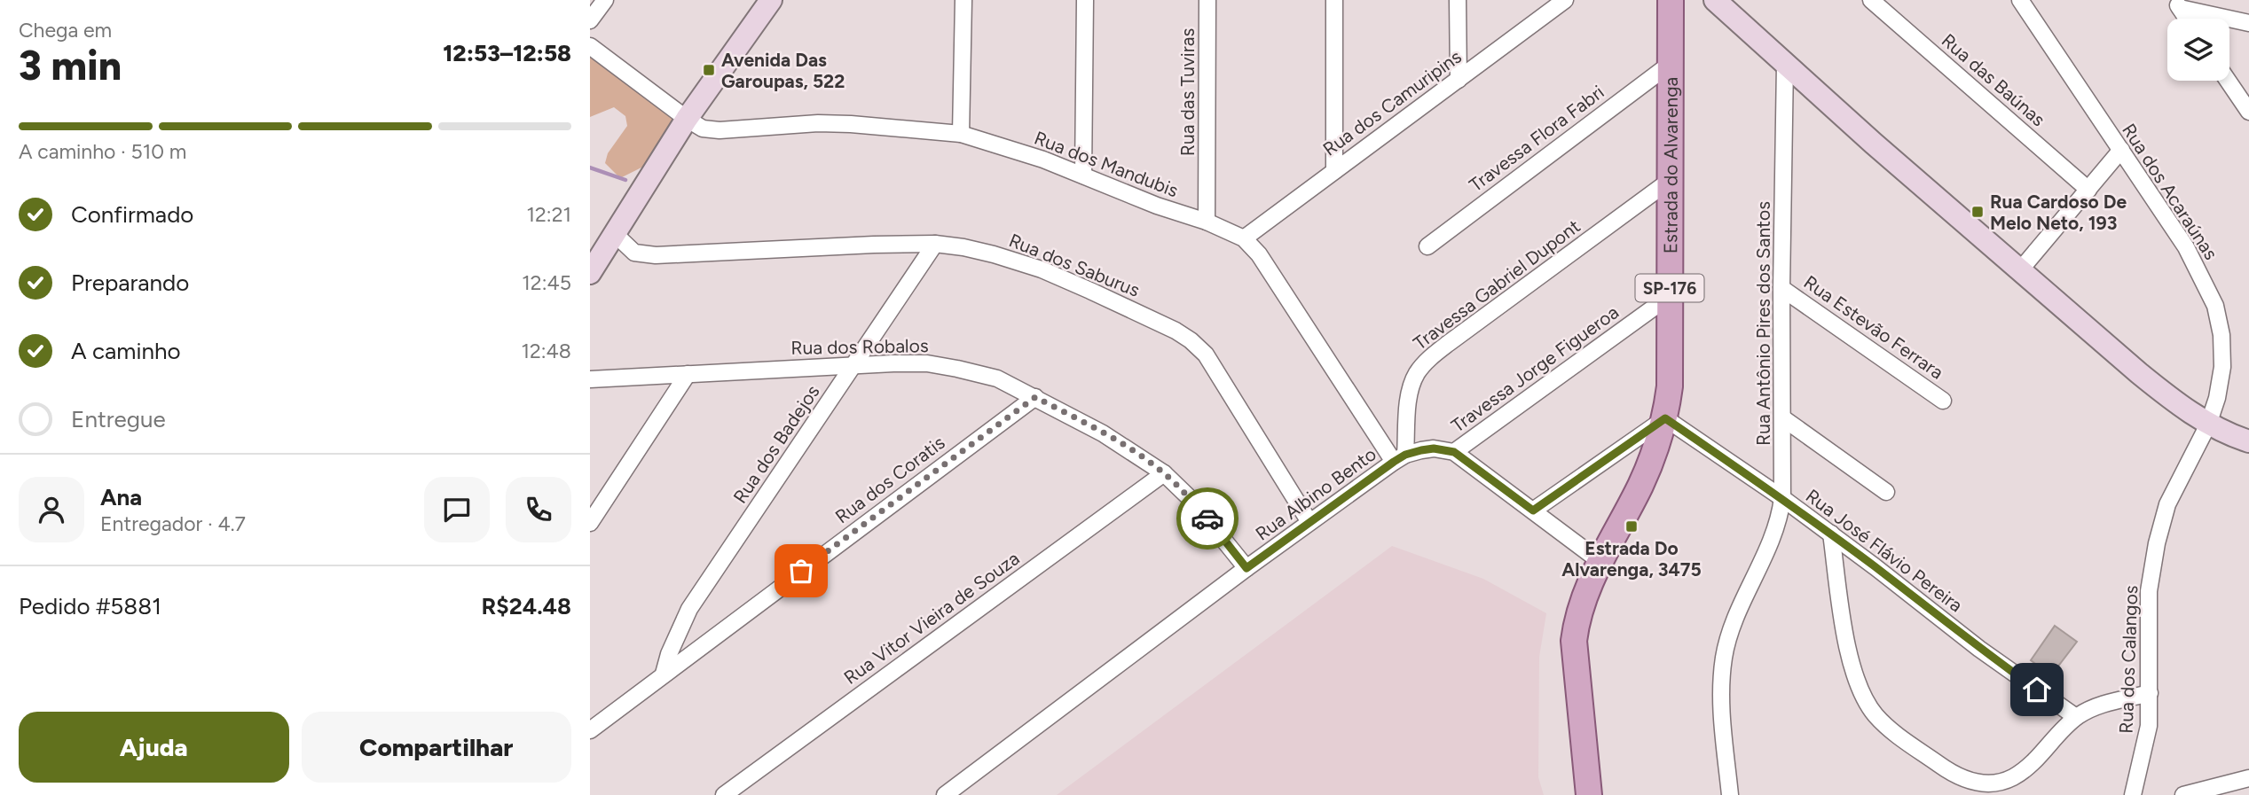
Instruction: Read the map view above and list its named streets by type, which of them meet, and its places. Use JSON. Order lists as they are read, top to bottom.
{
  "streets": {
    "main road": ["Estrada do Alvarenga", "SP-176"],
    "street": [
      "Rua das Baúnas",
      "Rua das Tuviras",
      "Rua dos Camuripins",
      "Travessa Flora Fabri",
      "Rua dos Mandubis",
      "Rua dos Acaraúnas",
      "Rua dos Saburus",
      "Travessa Gabriel Dupont",
      "Rua Antônio Pires dos Santos",
      "Rua Estevão Ferrara",
      "Rua dos Robalos",
      "Travessa Jorge Figueroa",
      "Rua dos Badejos",
      "Rua dos Coratis",
      "Rua Albino Bento",
      "Rua José Flávio Pereira",
      "Rua Vitor Vieira de Souza",
      "Rua dos Calangos"
    ]
  },
  "crossings": [
    ["Rua das Tuviras", "Rua dos Mandubis"],
    ["Rua dos Camuripins", "Rua dos Mandubis"],
    ["Travessa Flora Fabri", "Estrada do Alvarenga"],
    ["Rua dos Mandubis", "Travessa Gabriel Dupont"],
    ["Rua dos Mandubis", "Rua Albino Bento"],
    ["Estrada do Alvarenga", "Travessa Gabriel Dupont"],
    ["Estrada do Alvarenga", "Travessa Jorge Figueroa"],
    ["Estrada do Alvarenga", "Rua José Flávio Pereira"],
    ["Rua dos Acaraúnas", "Rua dos Calangos"],
    ["Rua dos Saburus", "Rua dos Badejos"],
    ["Rua dos Saburus", "Rua Albino Bento"],
    ["Travessa Gabriel Dupont", "Rua Albino Bento"],
    ["Rua Antônio Pires dos Santos", "Rua Estevão Ferrara"],
    ["Rua Antônio Pires dos Santos", "Rua José Flávio Pereira"],
    ["Rua dos Robalos", "Rua dos Badejos"],
    ["Rua dos Robalos", "Rua dos Coratis"],
    ["Rua dos Robalos", "Rua Albino Bento"],
    ["Rua dos Robalos", "Rua Vitor Vieira de Souza"],
    ["Travessa Jorge Figueroa", "Rua Albino Bento"],
    ["Rua dos Badejos", "Rua dos Coratis"]
  ],
  "places": {
    "transit": ["Avenida Das Garoupas, 522", "Rua Cardoso De Melo Neto, 193", "Estrada Do Alvarenga, 3475"]
  },
  "page": {
    "heading": ["3 min", "Chega em", "12:53–12:58"],
    "panel": [
      "Ana",
      "Entregador · 4.7",
      "Pedido #5881",
      "R$24.48"
    ],
    "bar": "A caminho · 510 m",
    "list": [
      ["Confirmado", "12:21"],
      ["Preparando", "12:45"],
      ["A caminho", "12:48"],
      "Entregue"
    ],
    "buttons": ["Ajuda", "Compartilhar"]
  }
}
